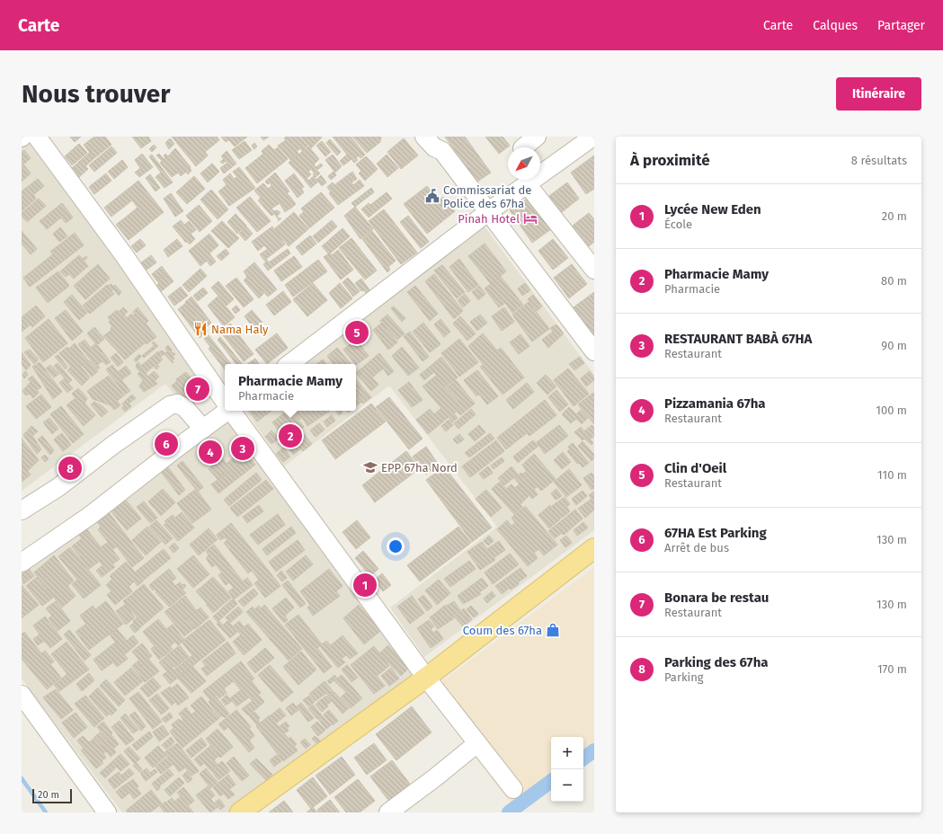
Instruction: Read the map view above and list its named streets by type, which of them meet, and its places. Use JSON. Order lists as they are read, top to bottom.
{
  "places": {
    "public building": ["Commissariat de Police des 67ha"],
    "hotel": ["Pinah Hotel"],
    "restaurant": ["Nama Haly"],
    "school or university": ["EPP 67ha Nord"],
    "shop": ["Coum des 67ha"]
  },
  "scale_bar": "20 m",
  "north": "bottom left",
  "page": {
    "header": "Carte",
    "nav": ["Carte", "Calques", "Partager"],
    "buttons": "Itinéraire",
    "title": "Nous trouver",
    "heading": ["À proximité", "8 résultats"],
    "list": [
      {
        "mark": "1",
        "name": "Lycée New Eden",
        "note": "École",
        "value": "20 m"
      },
      {
        "mark": "2",
        "name": "Pharmacie Mamy",
        "note": "Pharmacie",
        "value": "80 m"
      },
      {
        "mark": "3",
        "name": "RESTAURANT BABÀ 67HA",
        "note": "Restaurant",
        "value": "90 m"
      },
      {
        "mark": "4",
        "name": "Pizzamania 67ha",
        "note": "Restaurant",
        "value": "100 m"
      },
      {
        "mark": "5",
        "name": "Clin d'Oeil",
        "note": "Restaurant",
        "value": "110 m"
      },
      {
        "mark": "6",
        "name": "67HA Est Parking",
        "note": "Arrêt de bus",
        "value": "130 m"
      },
      {
        "mark": "7",
        "name": "Bonara be restau",
        "note": "Restaurant",
        "value": "130 m"
      },
      {
        "mark": "8",
        "name": "Parking des 67ha",
        "note": "Parking",
        "value": "170 m"
      }
    ],
    "pins": [
      "5",
      "7",
      "2",
      "6",
      "3",
      "4",
      "8",
      "1"
    ],
    "popup": ["Pharmacie Mamy", "Pharmacie"],
    "map_buttons": ["+", "−"],
    "scale": "20 m"
  }
}
